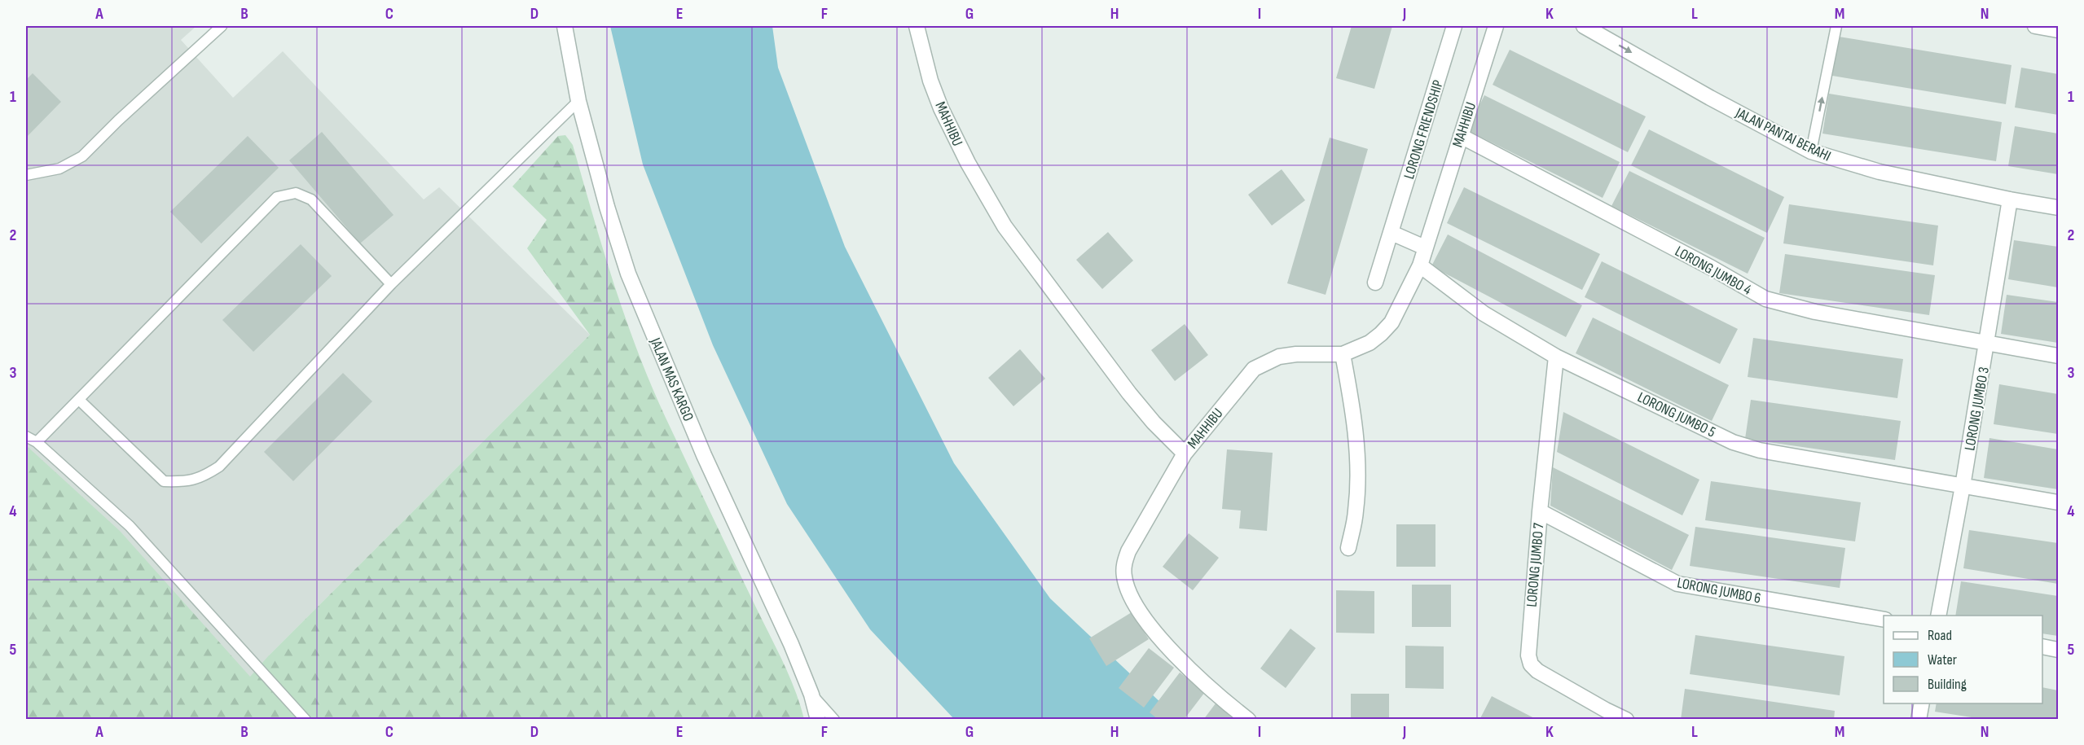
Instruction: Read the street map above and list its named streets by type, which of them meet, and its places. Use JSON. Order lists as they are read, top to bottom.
{
  "streets": {
    "street": [
      "MAHHIBU",
      "LORONG FRIENDSHIP",
      "JALAN PANTAI BERAHI",
      "LORONG JUMBO 4",
      "JALAN MAS KARGO",
      "LORONG JUMBO 3",
      "LORONG JUMBO 5",
      "LORONG JUMBO 7",
      "LORONG JUMBO 6"
    ]
  },
  "crossings": [
    ["MAHHIBU", "LORONG JUMBO 4"],
    ["MAHHIBU", "LORONG JUMBO 5"],
    ["JALAN PANTAI BERAHI", "LORONG JUMBO 3"],
    ["LORONG JUMBO 4", "LORONG JUMBO 3"],
    ["LORONG JUMBO 3", "LORONG JUMBO 5"],
    ["LORONG JUMBO 5", "LORONG JUMBO 7"],
    ["LORONG JUMBO 7", "LORONG JUMBO 6"]
  ],
  "one_way": ["JALAN PANTAI BERAHI"],
  "legend": ["Road", "Water", "Building"],
  "grid": {
    "columns": [
      "A",
      "B",
      "C",
      "D",
      "E",
      "F",
      "G",
      "H",
      "I",
      "J",
      "K",
      "L",
      "M",
      "N"
    ],
    "rows": [
      "1",
      "2",
      "3",
      "4",
      "5"
    ]
  }
}
